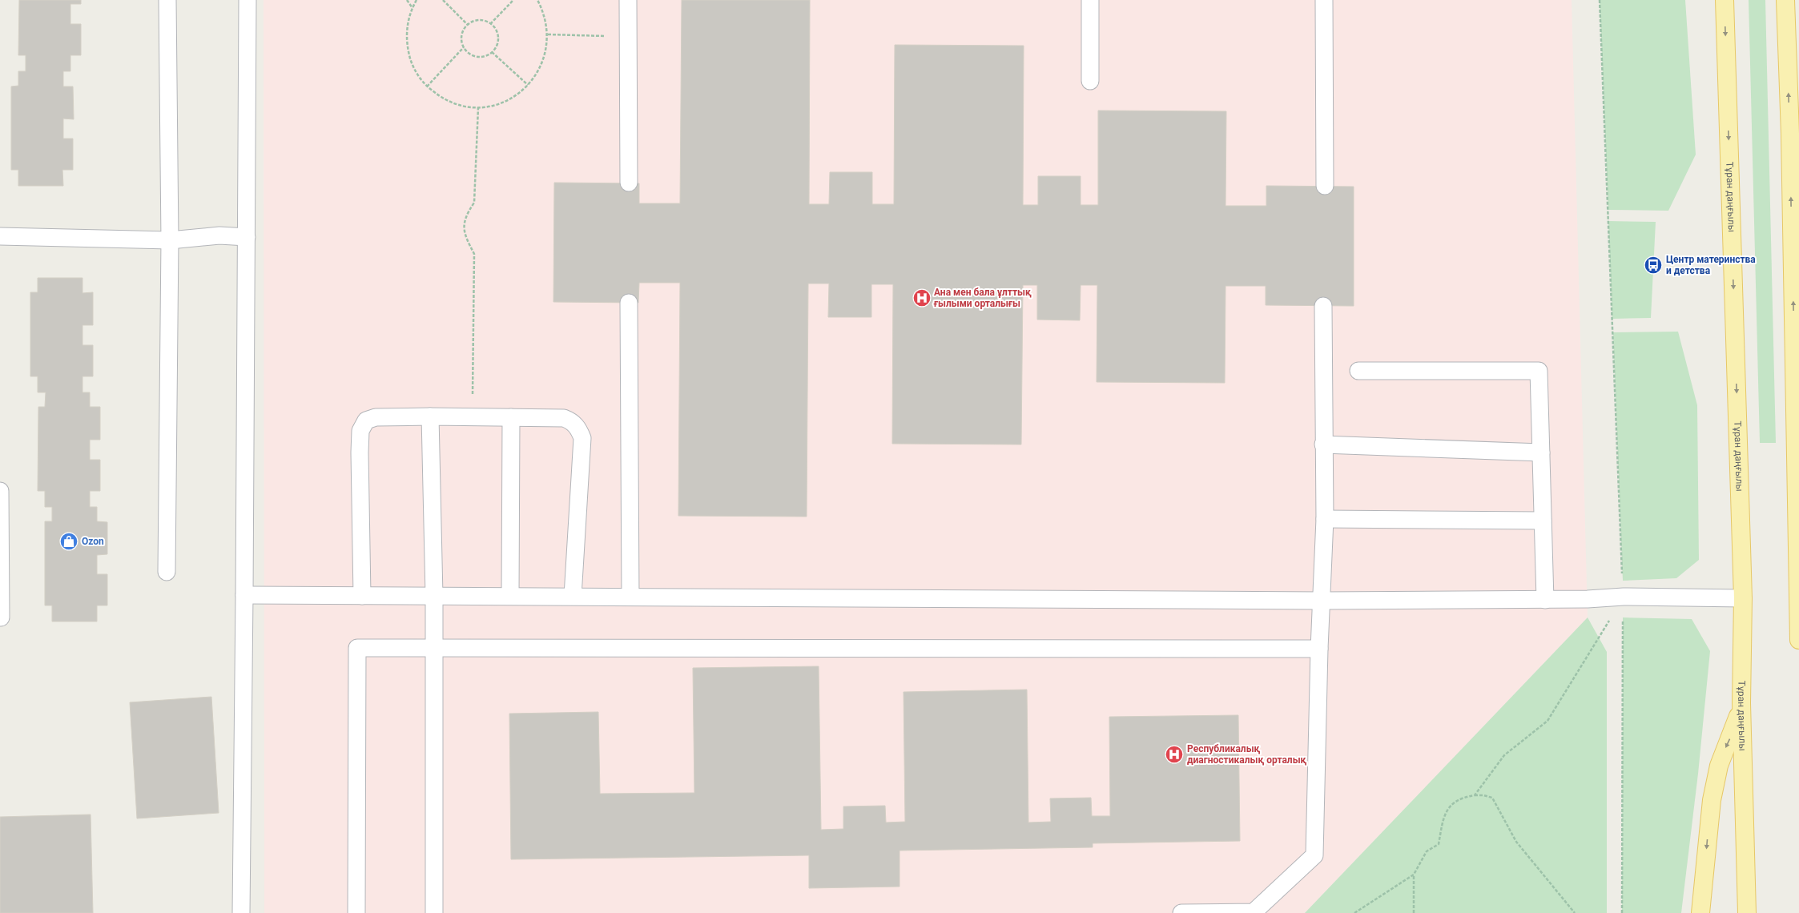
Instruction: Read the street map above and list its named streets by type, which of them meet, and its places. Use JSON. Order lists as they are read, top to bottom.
{
  "streets": {
    "main road": ["Тұран даңғылы"]
  },
  "places": {
    "bus stop": ["Центр материнства и детства"],
    "hospital": ["Ана мен бала ұлттық ғылыми орталығы", "Республикалық диагностикалық орталық"],
    "shop": ["Ozon"]
  }
}
